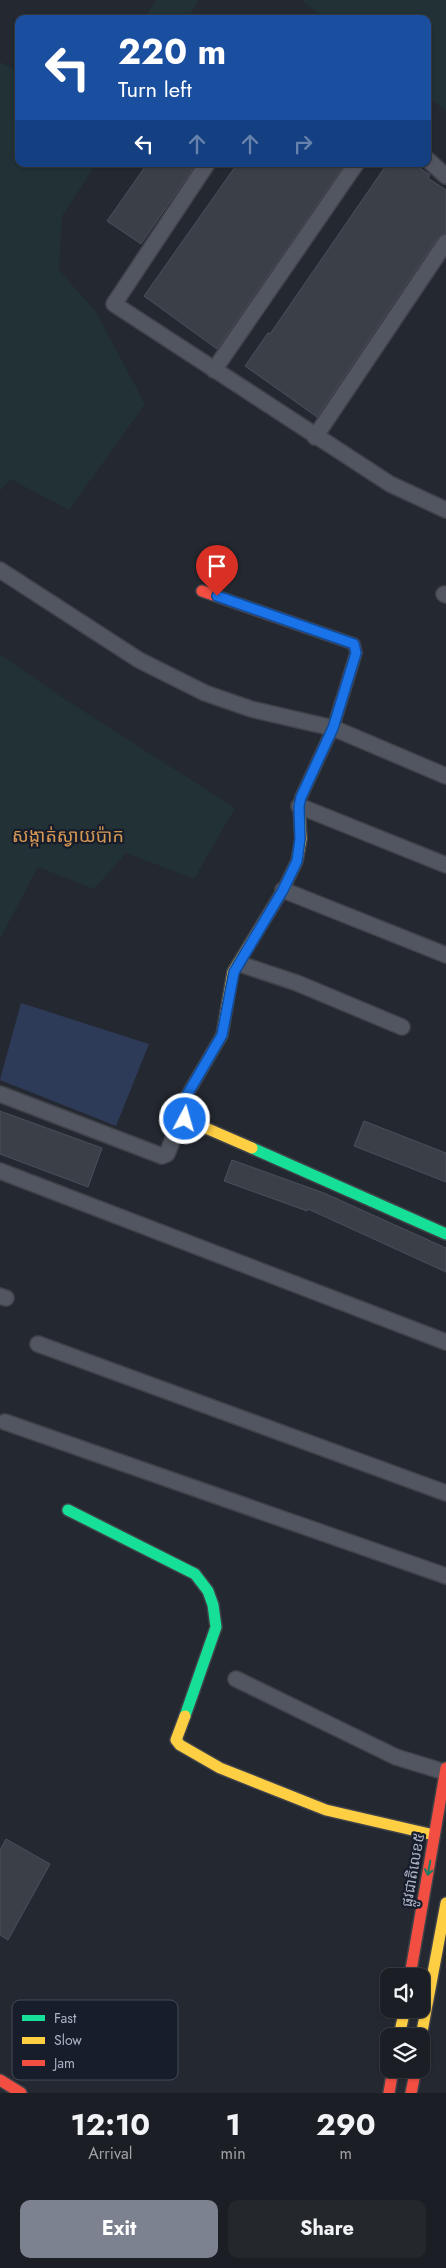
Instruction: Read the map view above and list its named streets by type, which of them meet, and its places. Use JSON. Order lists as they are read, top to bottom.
{
  "streets": {
    "main road": ["ផ្លូវជាតិលេខ៥"]
  },
  "districts": ["សង្កាត់ស្វាយប៉ាក"],
  "legend": ["Fast", "Slow", "Jam"],
  "page": {
    "turn": ["220 m", "Turn left"],
    "eta": [
      "12:10",
      "Arrival",
      "1",
      "min",
      "290",
      "m"
    ],
    "buttons": ["Exit", "Share"]
  }
}
